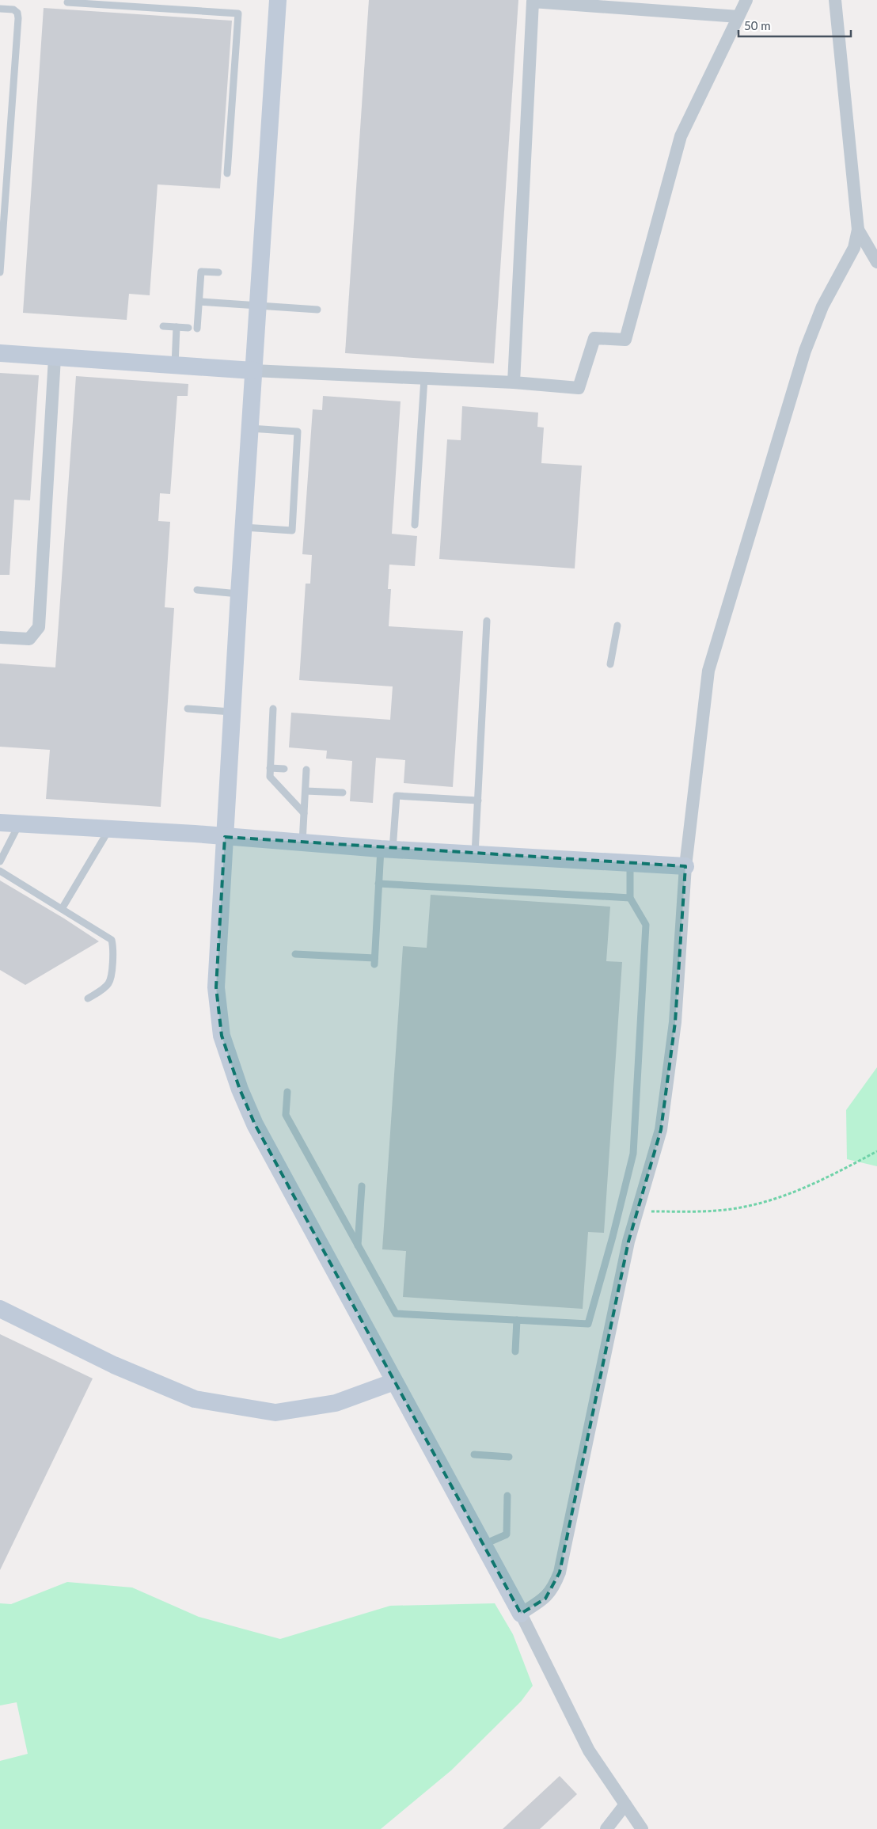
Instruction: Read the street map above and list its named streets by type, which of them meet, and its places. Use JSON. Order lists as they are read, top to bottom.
{
  "scale_bar": "50 m"
}
